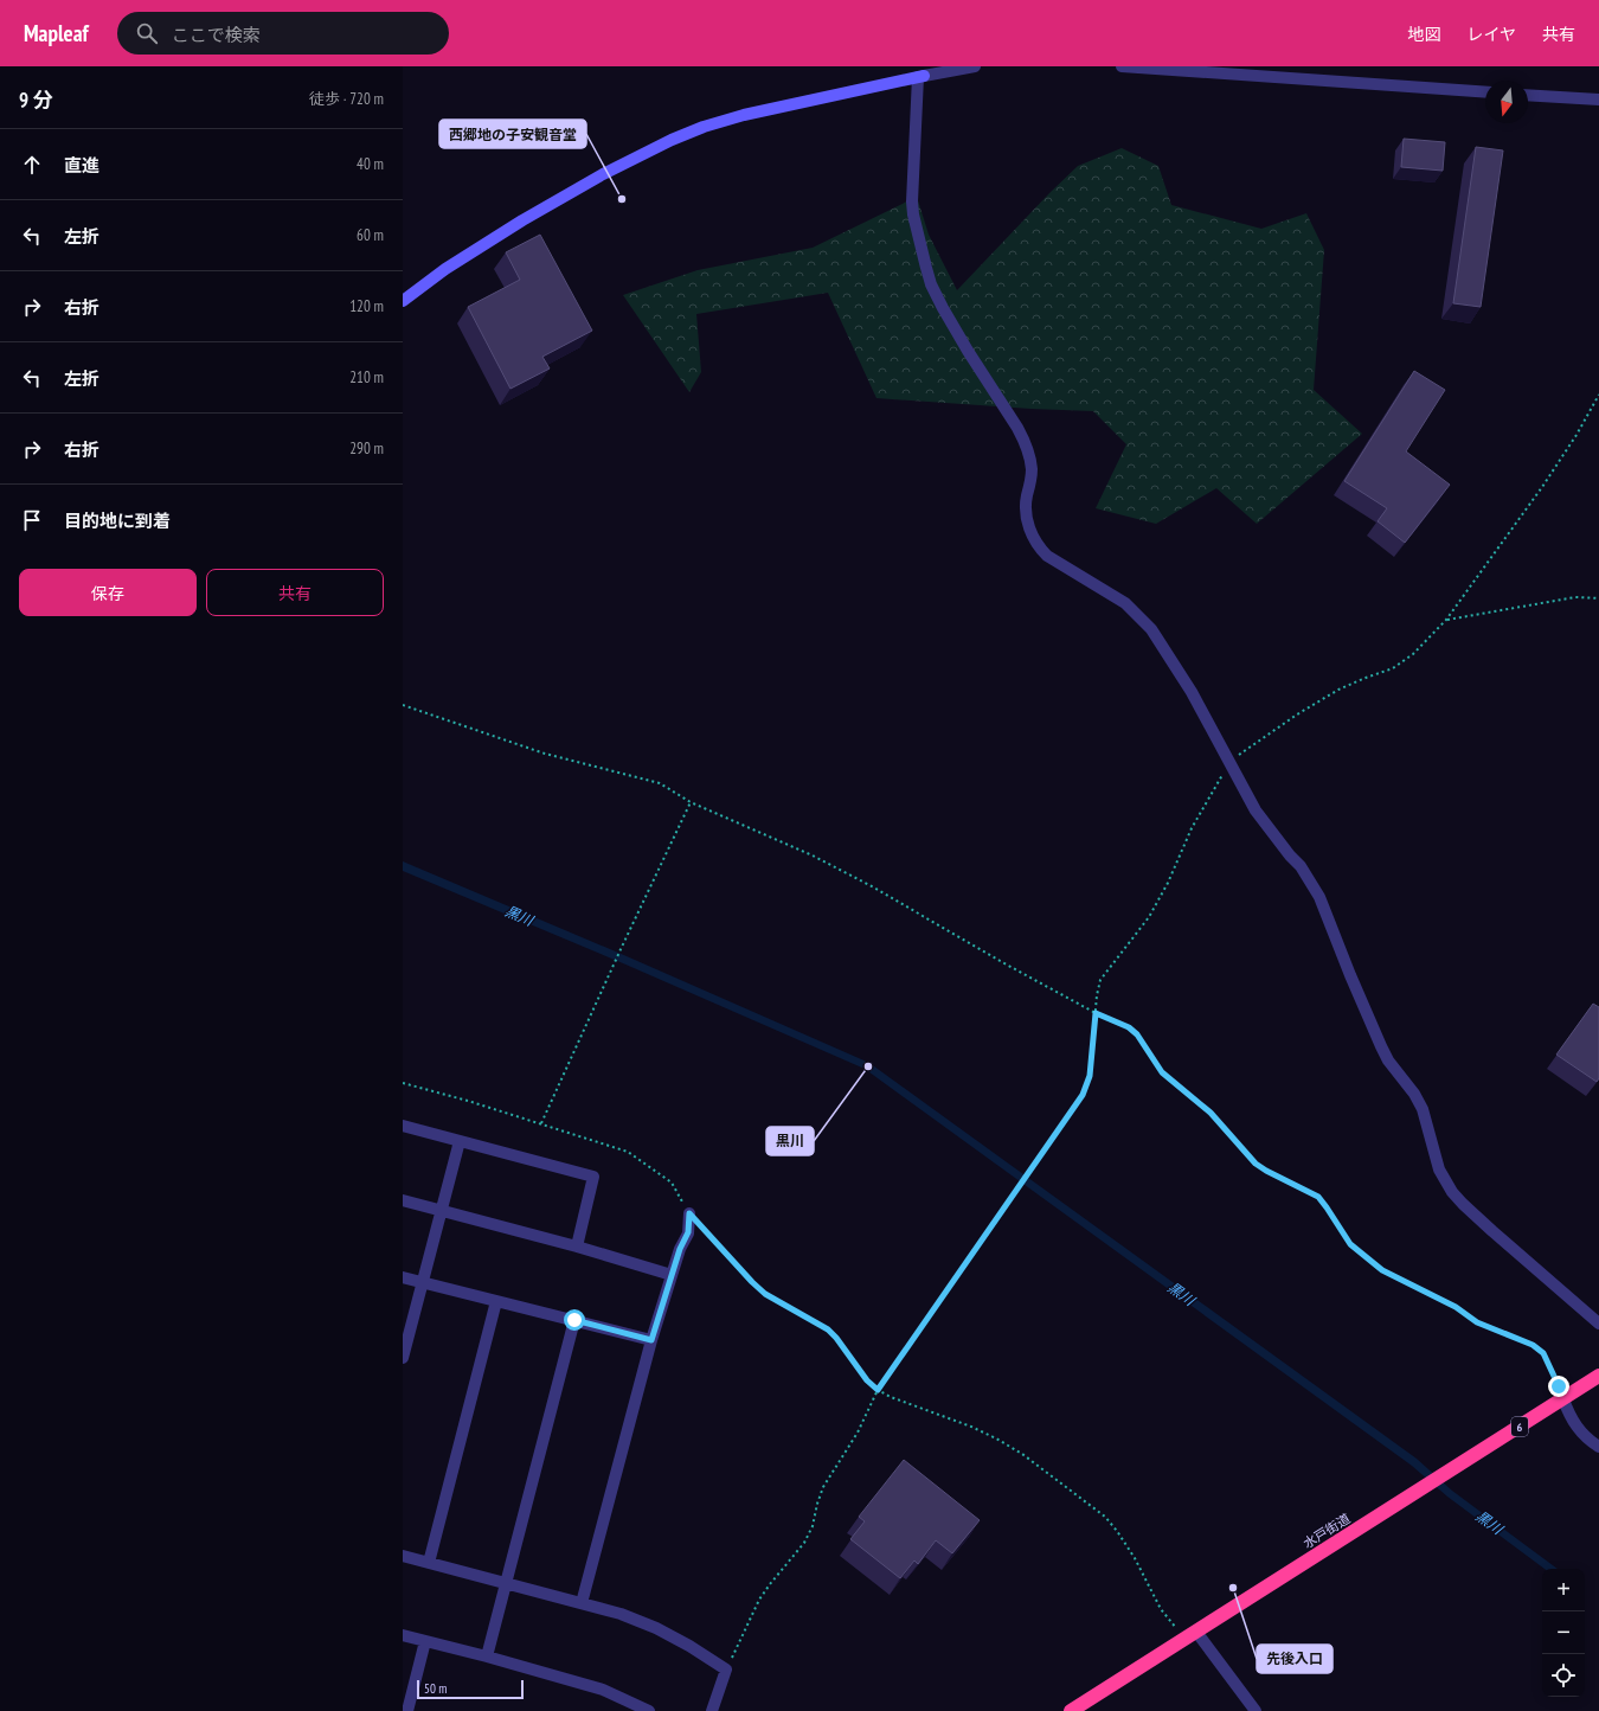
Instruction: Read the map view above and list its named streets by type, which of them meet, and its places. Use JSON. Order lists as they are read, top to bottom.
{
  "streets": {
    "highway": ["6", "水戸街道"]
  },
  "water": ["黒川"],
  "places": ["西郷地の子安観音堂", "黒川", "先後入口"],
  "scale_bar": "50 m",
  "north": "bottom",
  "page": {
    "header": "Mapleaf",
    "search": "ここで検索",
    "nav": ["地図", "レイヤ", "共有"],
    "heading": ["9 分", "徒歩 · 720 m"],
    "list": [
      ["直進", "40 m"],
      ["左折", "60 m"],
      ["右折", "120 m"],
      ["左折", "210 m"],
      ["右折", "290 m"],
      "目的地に到着"
    ],
    "buttons": ["保存", "共有"],
    "map_buttons": ["+", "−"],
    "scale": "50 m"
  }
}
